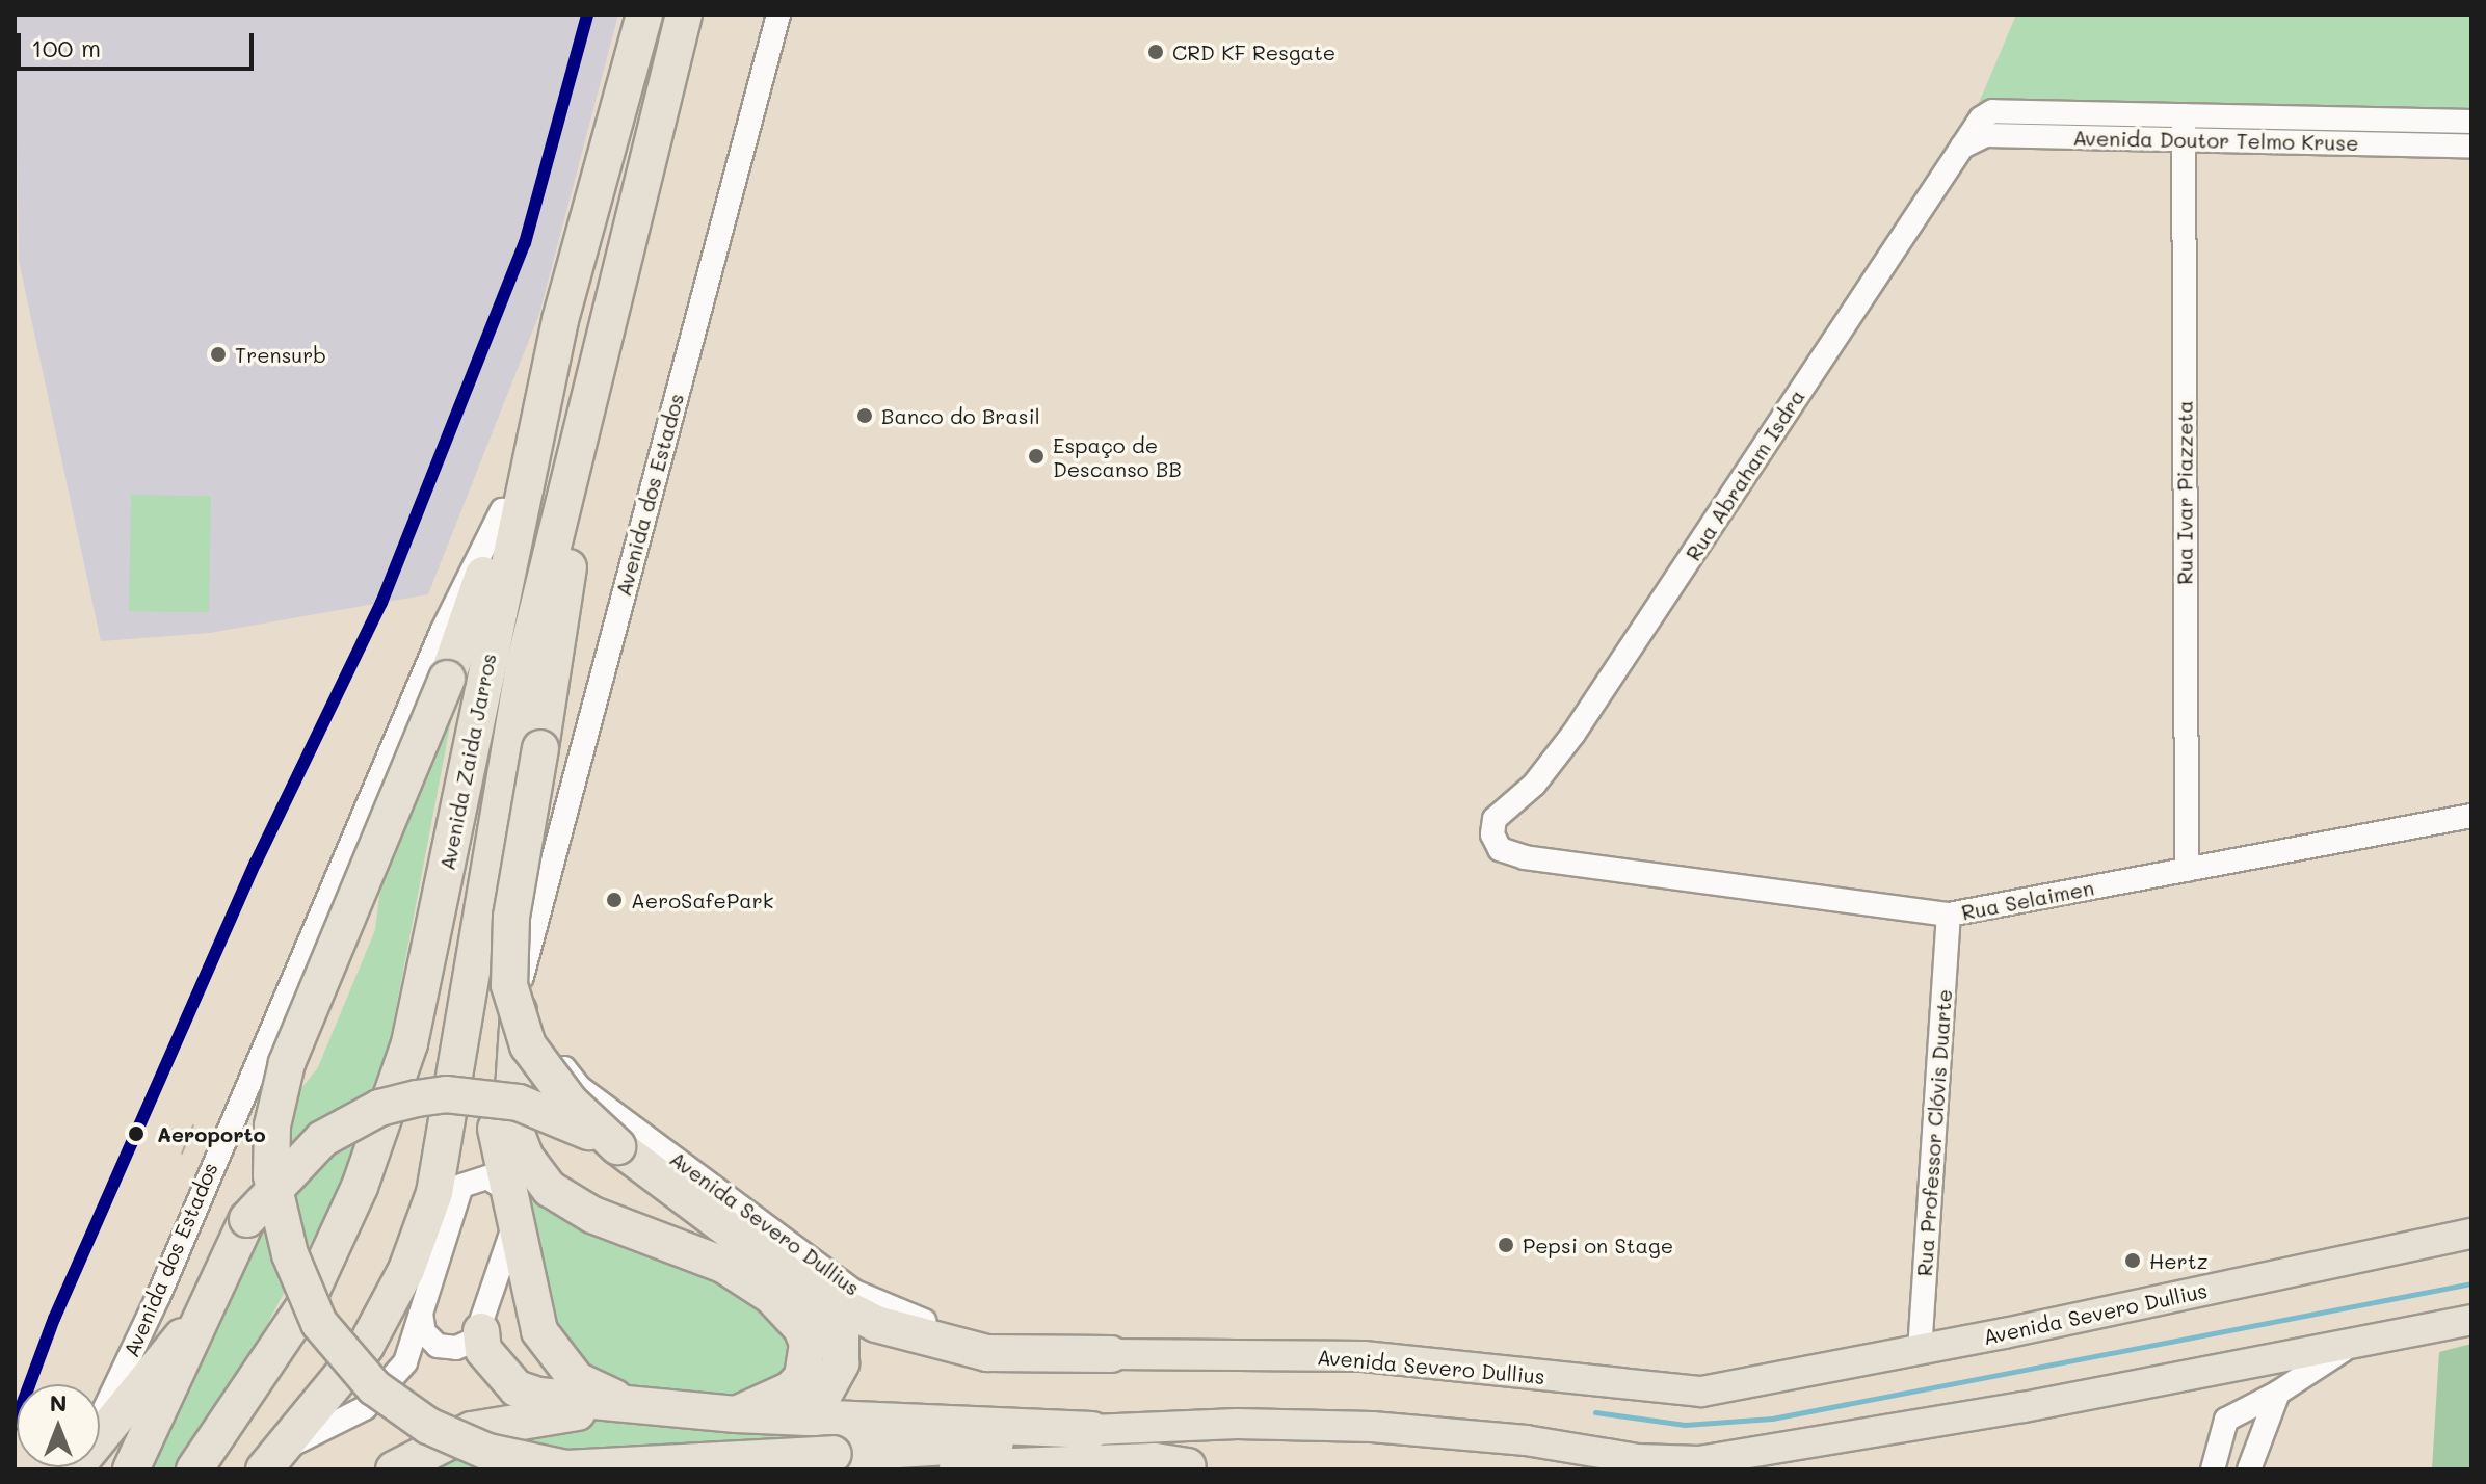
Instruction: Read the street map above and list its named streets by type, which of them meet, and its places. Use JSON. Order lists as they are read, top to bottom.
{
  "streets": {
    "highway": ["Avenida Zaida Jarros"],
    "main road": ["Avenida Severo Dullius"],
    "street": [
      "Avenida Doutor Telmo Kruse",
      "Rua Abraham Isdra",
      "Rua Ivar Piazzeta",
      "Avenida dos Estados",
      "Rua Selaimen",
      "Rua Professor Clóvis Duarte"
    ]
  },
  "crossings": [
    ["Avenida Doutor Telmo Kruse", "Rua Abraham Isdra"],
    ["Avenida Doutor Telmo Kruse", "Rua Ivar Piazzeta"],
    ["Rua Abraham Isdra", "Rua Selaimen"],
    ["Rua Ivar Piazzeta", "Rua Selaimen"],
    ["Avenida dos Estados", "Avenida Severo Dullius"],
    ["Rua Selaimen", "Rua Professor Clóvis Duarte"],
    ["Rua Professor Clóvis Duarte", "Avenida Severo Dullius"]
  ],
  "places": [
    "CRD KF Resgate",
    "Trensurb",
    "Banco do Brasil",
    "Espaço de Descanso BB",
    "AeroSafePark",
    "Aeroporto",
    "Pepsi on Stage",
    "Hertz"
  ],
  "scale_bar": "100 m",
  "north": "top"
}
